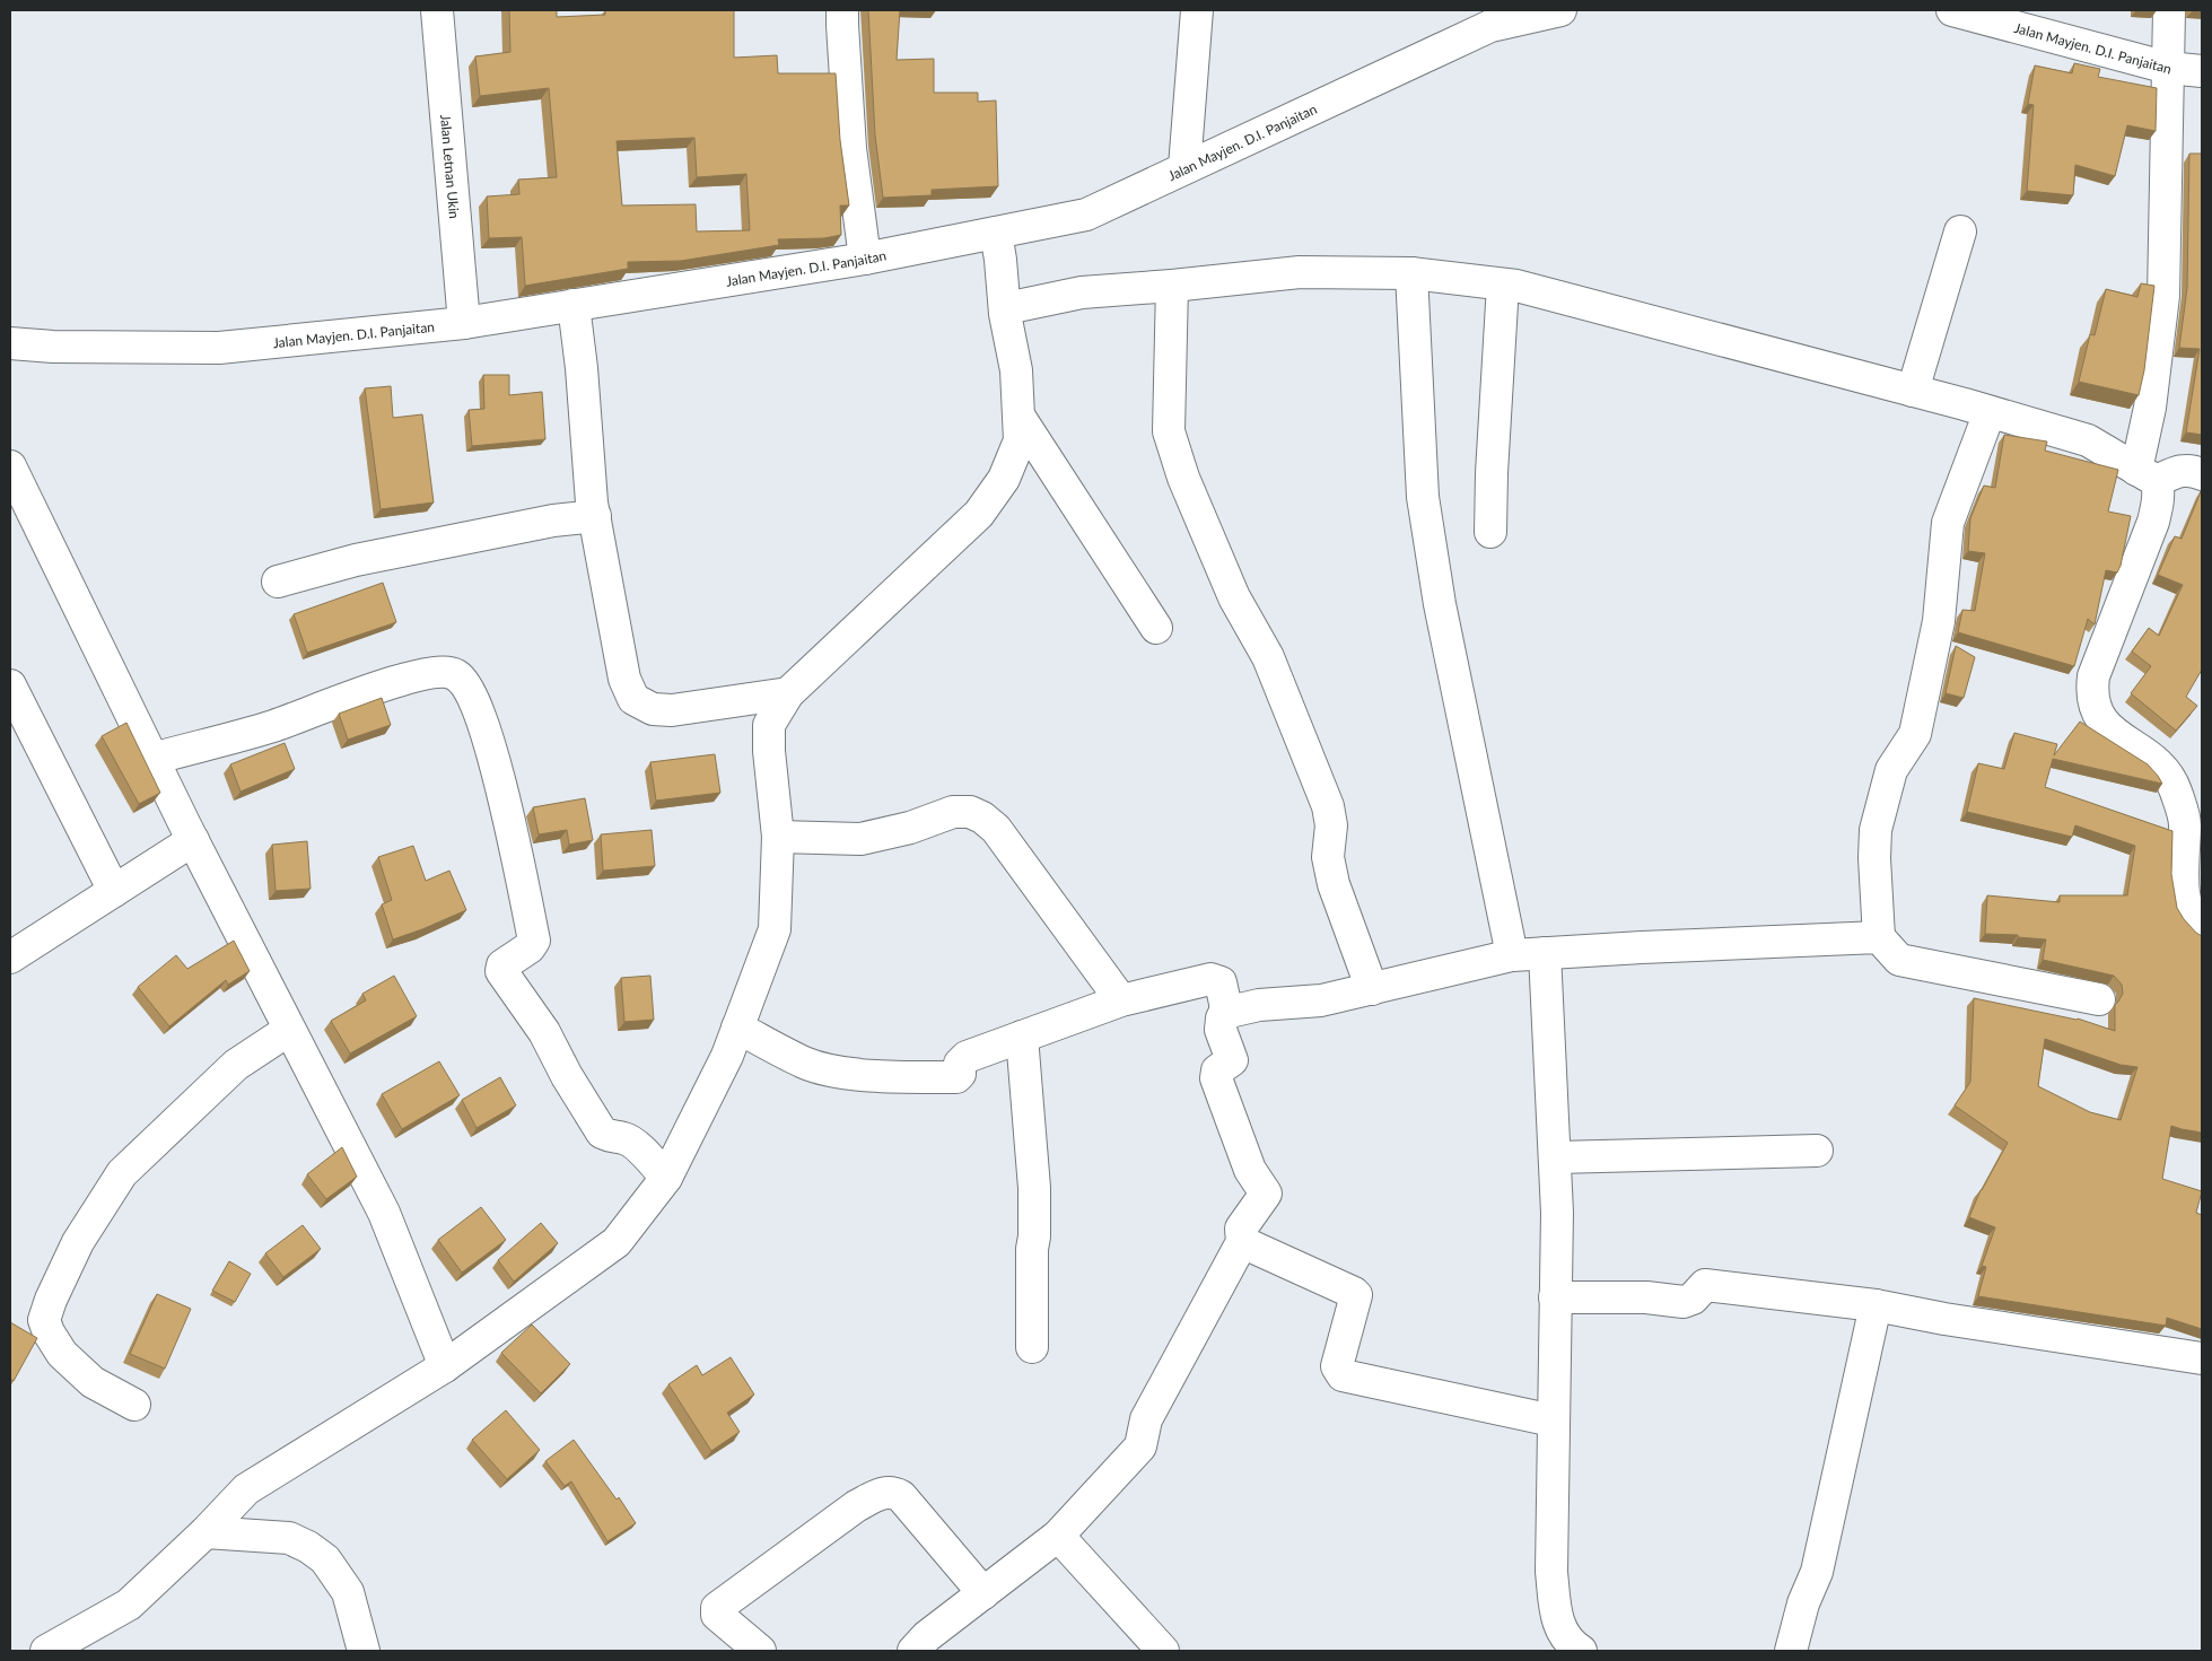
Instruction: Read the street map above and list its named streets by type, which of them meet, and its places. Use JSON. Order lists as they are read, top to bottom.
{
  "streets": {
    "street": ["Jalan Mayjen. D.I. Panjaitan", "Jalan Letnan Ukin"]
  },
  "crossings": [
    ["Jalan Mayjen. D.I. Panjaitan", "Jalan Letnan Ukin"]
  ]
}
